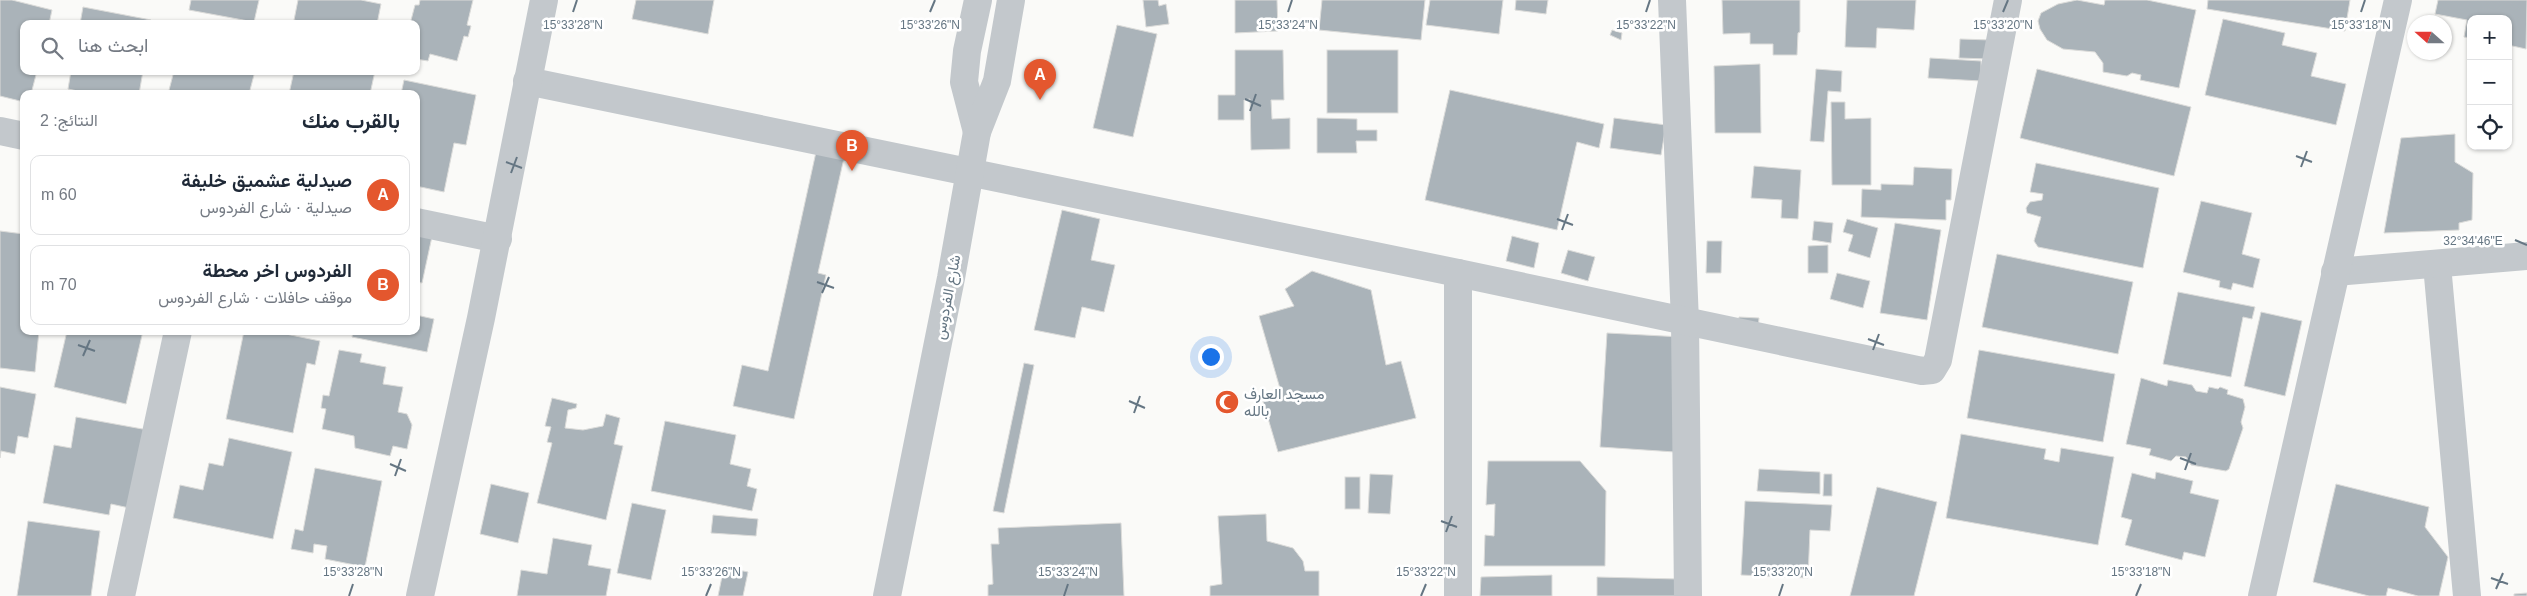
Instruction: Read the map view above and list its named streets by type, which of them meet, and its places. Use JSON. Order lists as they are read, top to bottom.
{
  "streets": {
    "street": ["شارع الفردوس"]
  },
  "places": {
    "mosque": ["مسجد العارف بالله"]
  },
  "north": "left",
  "page": {
    "map_buttons": ["+", "−"],
    "search": "ابحث هنا",
    "pins": ["A", "B"],
    "heading": ["بالقرب منك", "النتائج: 2"],
    "list": [
      {
        "mark": "A",
        "name": "صيدلية عشميق خليفة",
        "note": "صيدلية · شارع الفردوس",
        "value": "60 m"
      },
      {
        "mark": "B",
        "name": "الفردوس اخر محطة",
        "note": "موقف حافلات · شارع الفردوس",
        "value": "70 m"
      }
    ]
  },
  "coordinates": [
    "15°33'18\"N",
    "15°33'28\"N",
    "15°33'26\"N",
    "15°33'24\"N",
    "15°33'22\"N",
    "15°33'20\"N",
    "32°34'46\"E"
  ]
}
